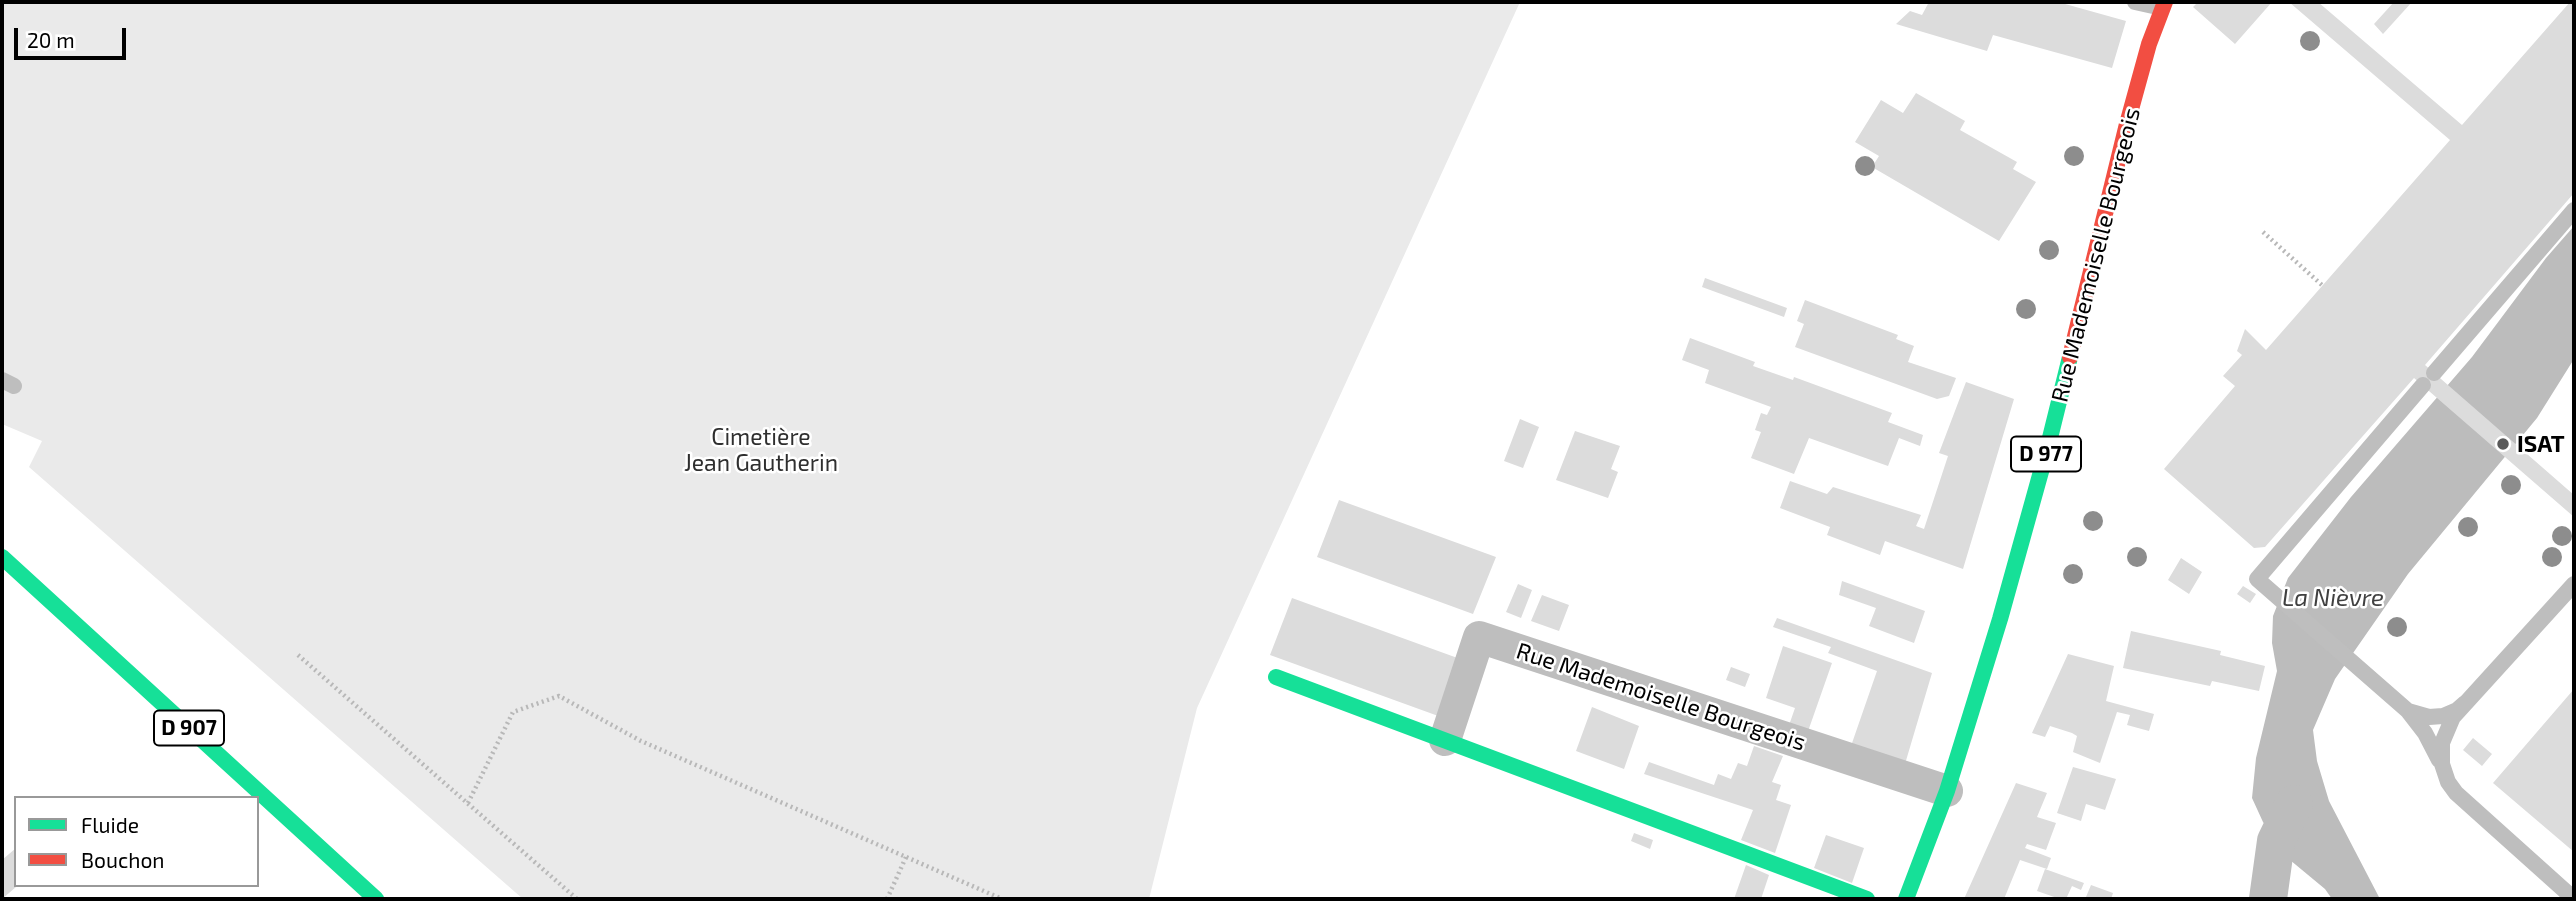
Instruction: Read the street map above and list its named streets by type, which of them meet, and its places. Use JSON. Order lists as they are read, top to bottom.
{
  "streets": {
    "main road": ["Rue Mademoiselle Bourgeois", "D 977", "D 907"]
  },
  "water": ["La Nièvre"],
  "parks": ["Cimetière Jean Gautherin"],
  "places": ["ISAT"],
  "legend": ["Fluide", "Bouchon"],
  "scale_bar": "20 m"
}
